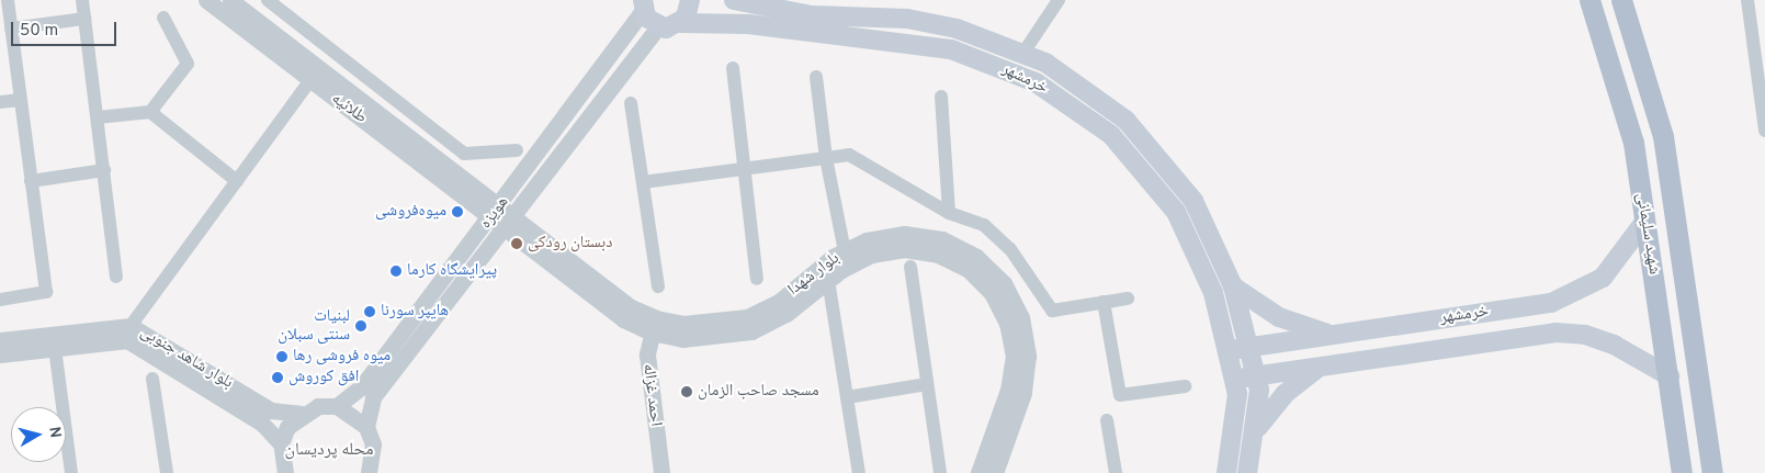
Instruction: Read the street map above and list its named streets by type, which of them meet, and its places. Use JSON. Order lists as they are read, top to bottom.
{
  "streets": {
    "main road": ["خرمشهر", "شهید سلیمانی"],
    "street": [
      "طلائیه",
      "هویزه",
      "بلوار شهدا",
      "بلوار شاهد جنوبی",
      "احمد غزاله"
    ]
  },
  "crossings": [
    ["خرمشهر", "هویزه"],
    ["خرمشهر", "شهید سلیمانی"],
    ["طلائیه", "هویزه"],
    ["طلائیه", "بلوار شهدا"],
    ["هویزه", "بلوار شهدا"],
    ["هویزه", "بلوار شاهد جنوبی"],
    ["بلوار شهدا", "احمد غزاله"]
  ],
  "districts": ["محله پردیسان"],
  "places": [
    "میوه‌فروشی",
    "دبستان رودکی",
    "پیرایشگاه کارما",
    "هایپر سورنا",
    "لبنیات سنتی سبلان",
    "میوه فروشی رها",
    "افق کوروش",
    "مسجد صاحب الزمان"
  ],
  "scale_bar": "50 m",
  "north": "right"
}
